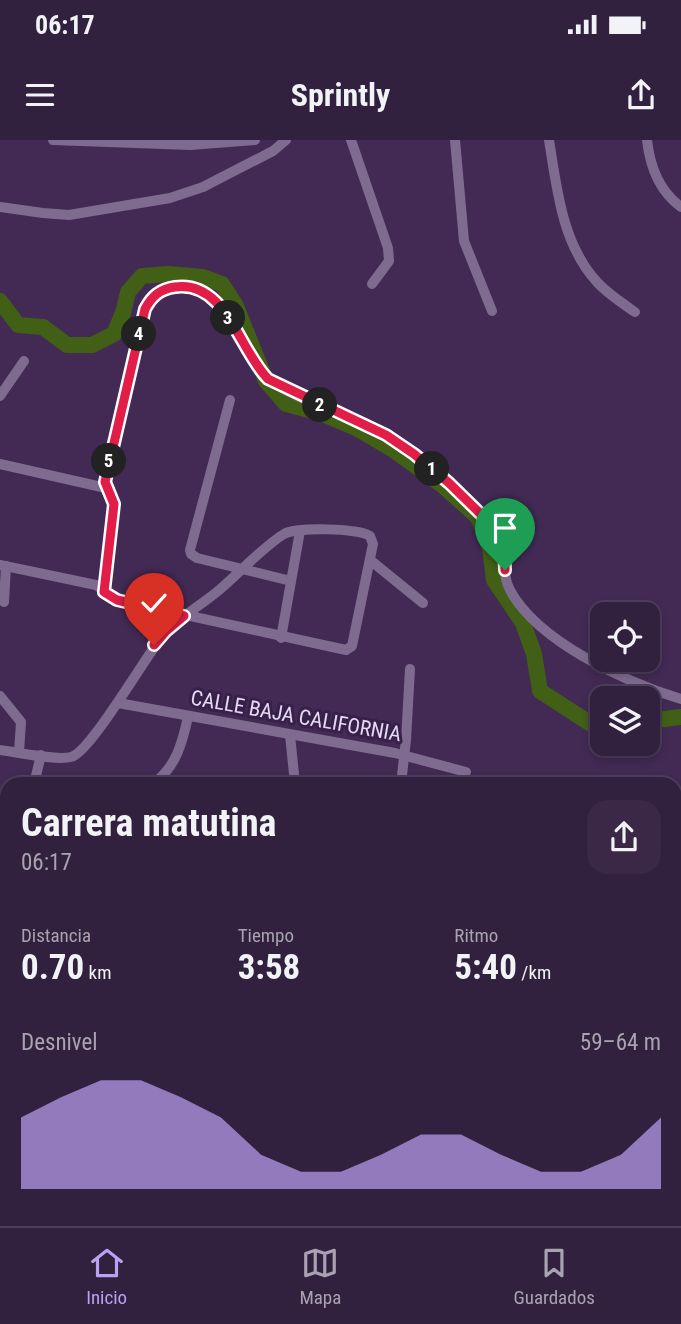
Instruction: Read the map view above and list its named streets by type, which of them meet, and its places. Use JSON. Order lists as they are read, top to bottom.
{
  "streets": {
    "street": ["CALLE BAJA CALIFORNIA"]
  },
  "page": {
    "status": "06:17",
    "header": "Sprintly",
    "pins": [
      "3",
      "4",
      "2",
      "5",
      "1"
    ],
    "heading": ["Carrera matutina", "06:17"],
    "stats": [
      ["Distancia", "0.70 km"],
      ["Tiempo", "3:58"],
      ["Ritmo", "5:40 /km"]
    ],
    "chart": ["Desnivel", "59–64 m"],
    "tabs": ["Inicio", "Mapa", "Guardados"]
  }
}
